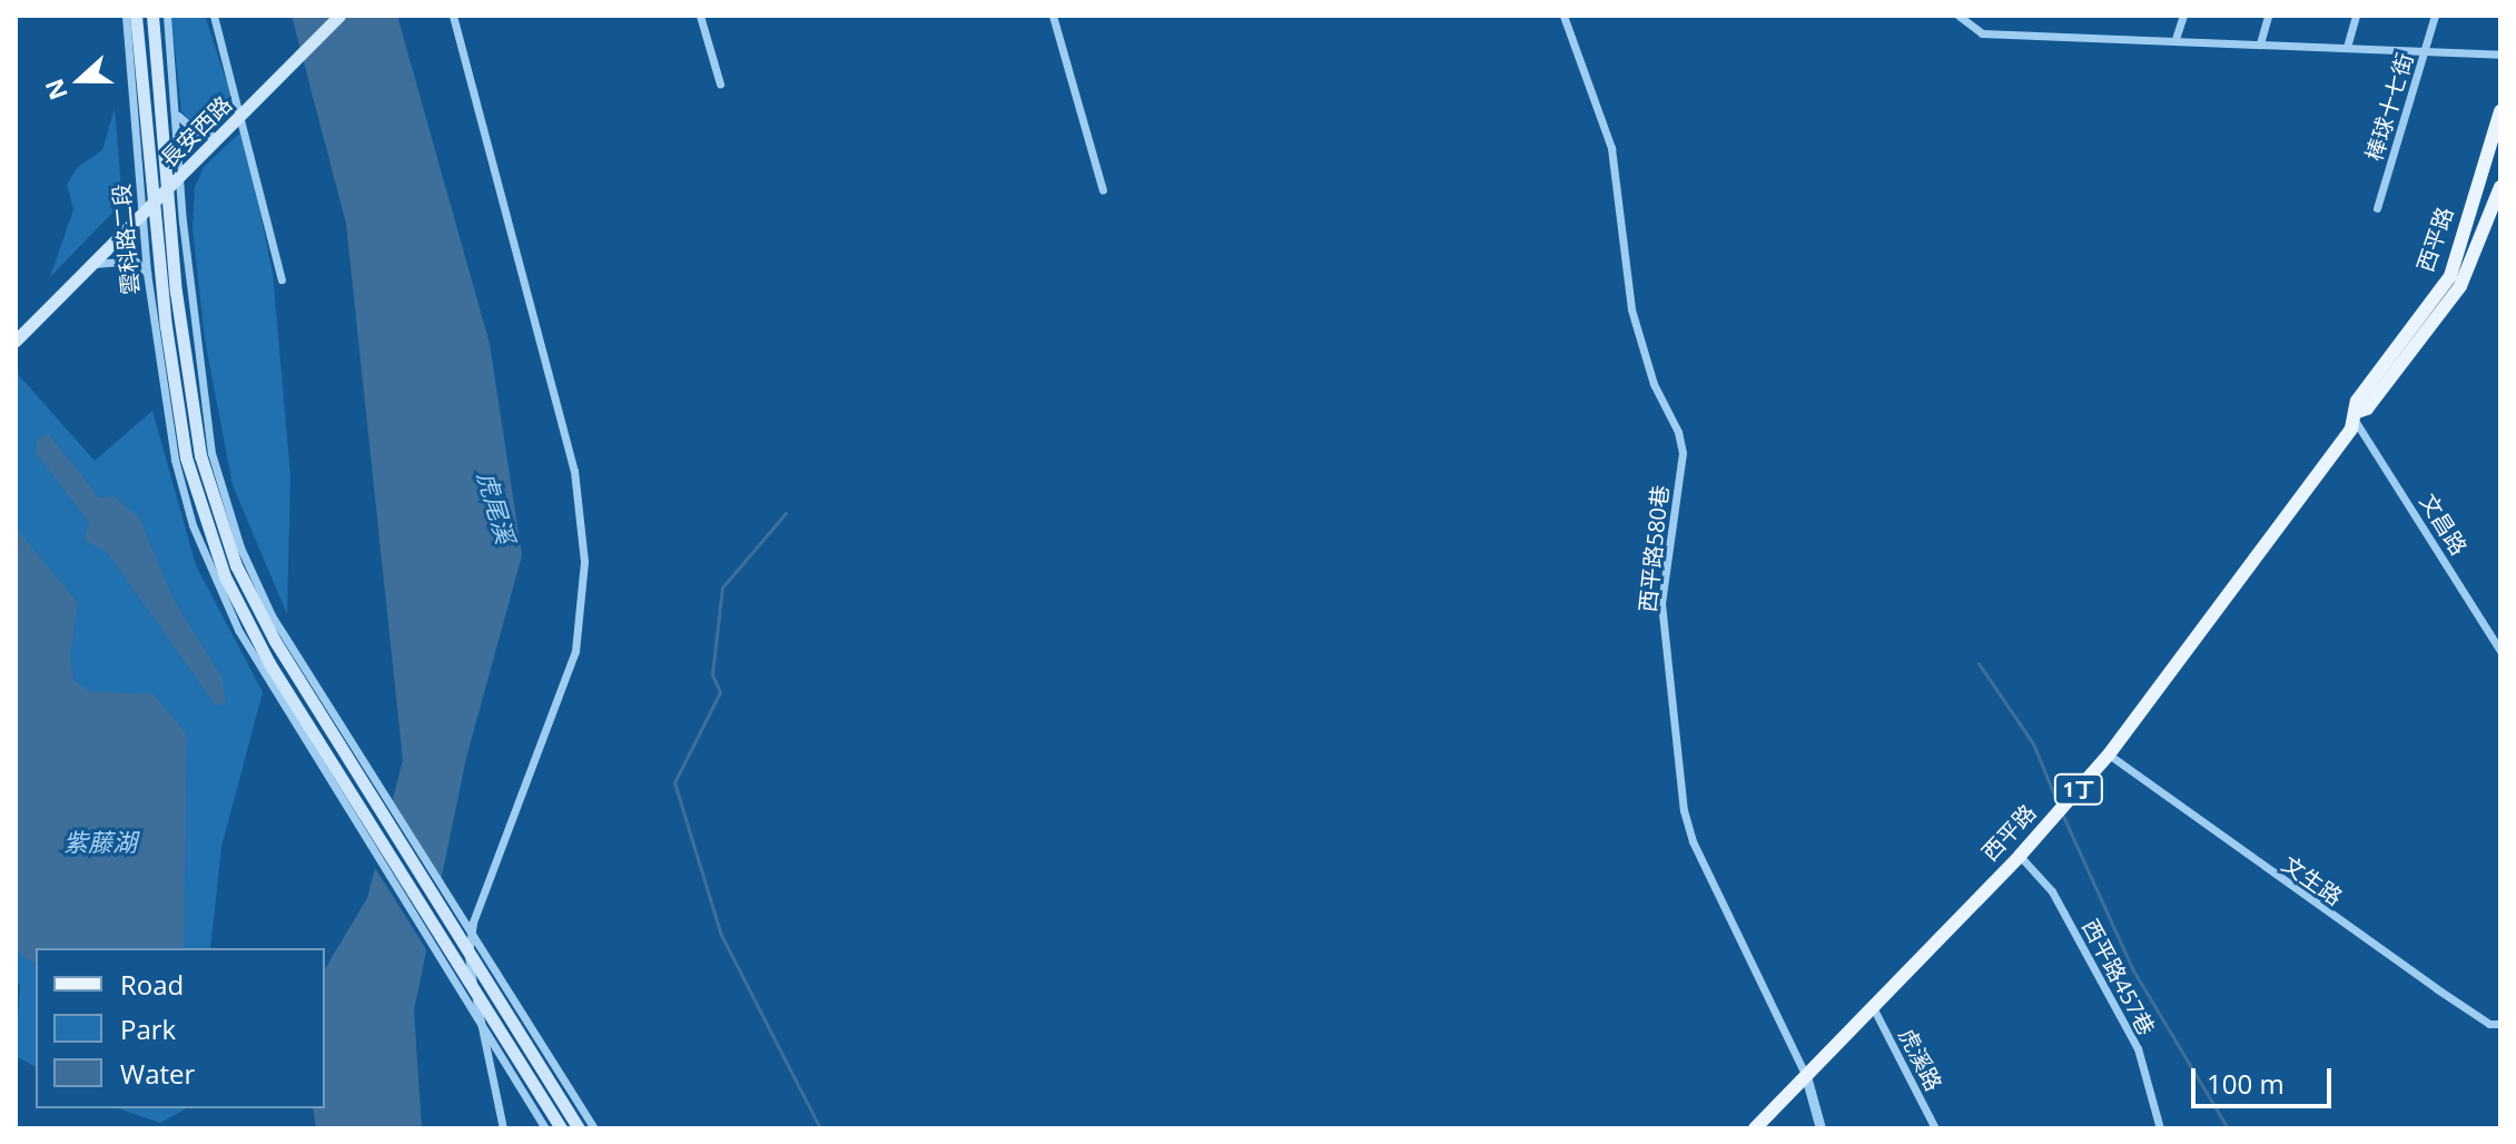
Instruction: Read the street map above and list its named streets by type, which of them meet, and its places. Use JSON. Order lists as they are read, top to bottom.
{
  "streets": {
    "main road": [
      "長安西路",
      "雲科路二段",
      "西平路",
      "1丁"
    ],
    "street": [
      "棒球十七街",
      "文昌路",
      "西平路580巷",
      "文生路",
      "西平路457巷",
      "虎溪路"
    ]
  },
  "crossings": [
    ["長安西路", "雲科路二段"],
    ["西平路", "文昌路"],
    ["西平路", "西平路580巷"],
    ["西平路", "文生路"],
    ["西平路", "西平路457巷"],
    ["西平路", "虎溪路"]
  ],
  "water": ["虎尾溪", "紫藤湖"],
  "legend": ["Road", "Park", "Water"],
  "scale_bar": "100 m",
  "north": "left"
}
